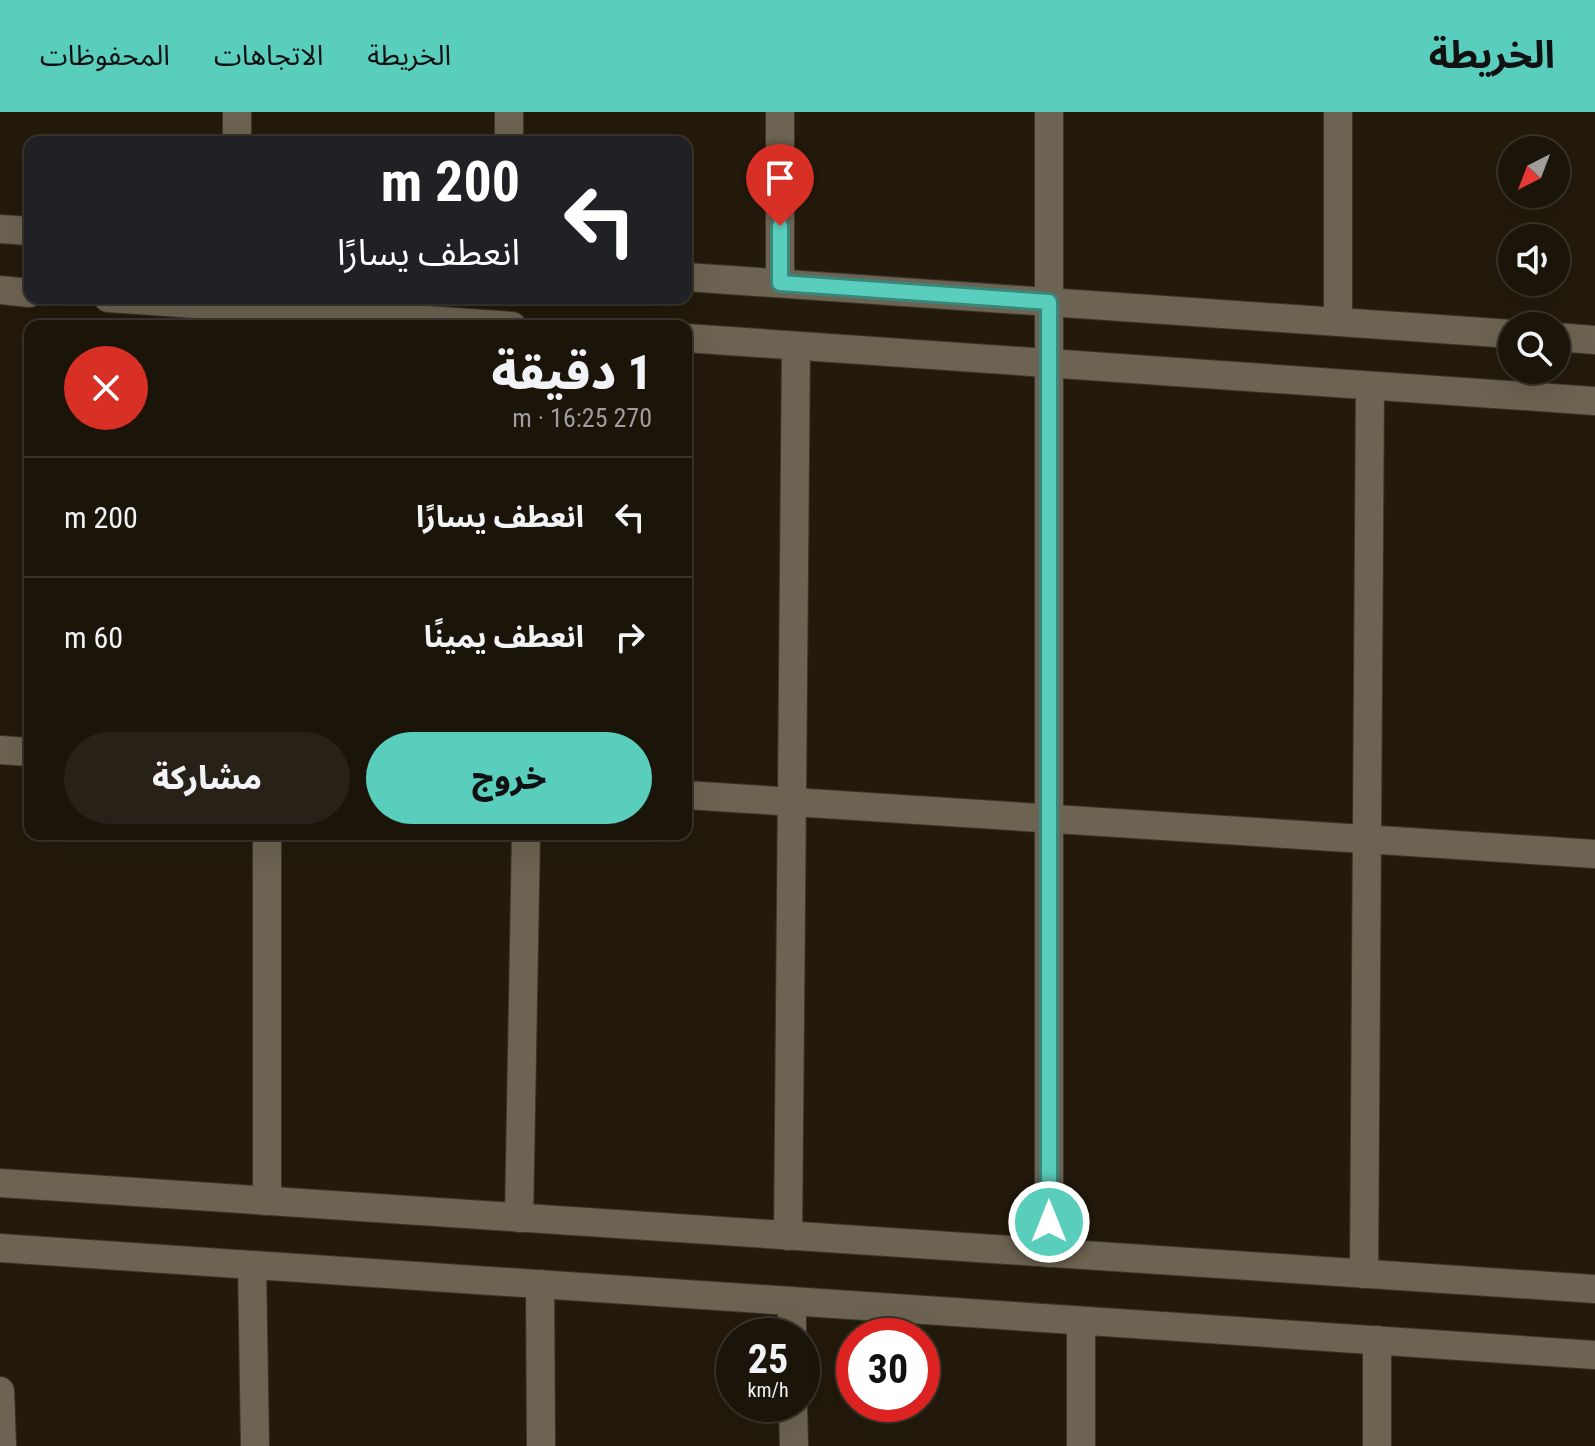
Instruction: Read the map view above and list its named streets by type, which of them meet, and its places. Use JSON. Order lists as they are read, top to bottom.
{
  "north": "bottom left",
  "page": {
    "header": "الخريطة",
    "nav": ["الخريطة", "الاتجاهات", "المحفوظات"],
    "turn": ["200 m", "انعطف يسارًا"],
    "heading": ["1 دقيقة", "270 m · 16:25"],
    "list": [
      {
        "name": "انعطف يسارًا",
        "value": "200 m"
      },
      {
        "name": "انعطف يمينًا",
        "value": "60 m"
      }
    ],
    "buttons": ["خروج", "مشاركة"],
    "speed": "25 km/h",
    "limit": "30"
  }
}
